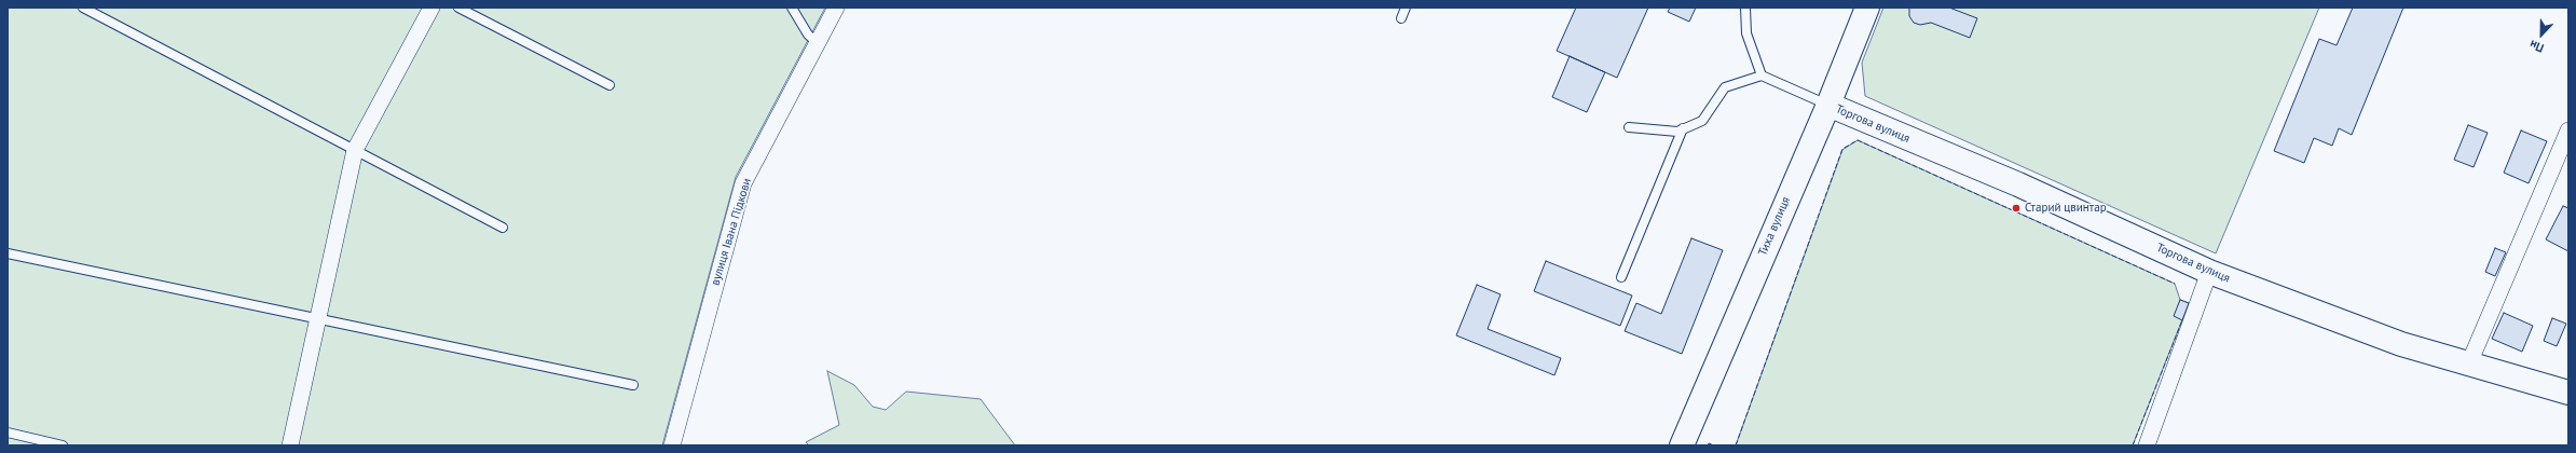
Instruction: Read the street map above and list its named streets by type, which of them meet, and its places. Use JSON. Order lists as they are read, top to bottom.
{
  "streets": {
    "main road": ["Торгова вулиця", "Тиха вулиця"],
    "street": ["вулиця Івана Підкови"]
  },
  "crossings": [
    ["Торгова вулиця", "Тиха вулиця"]
  ],
  "places": ["Старий цвинтар"],
  "north": "bottom"
}
